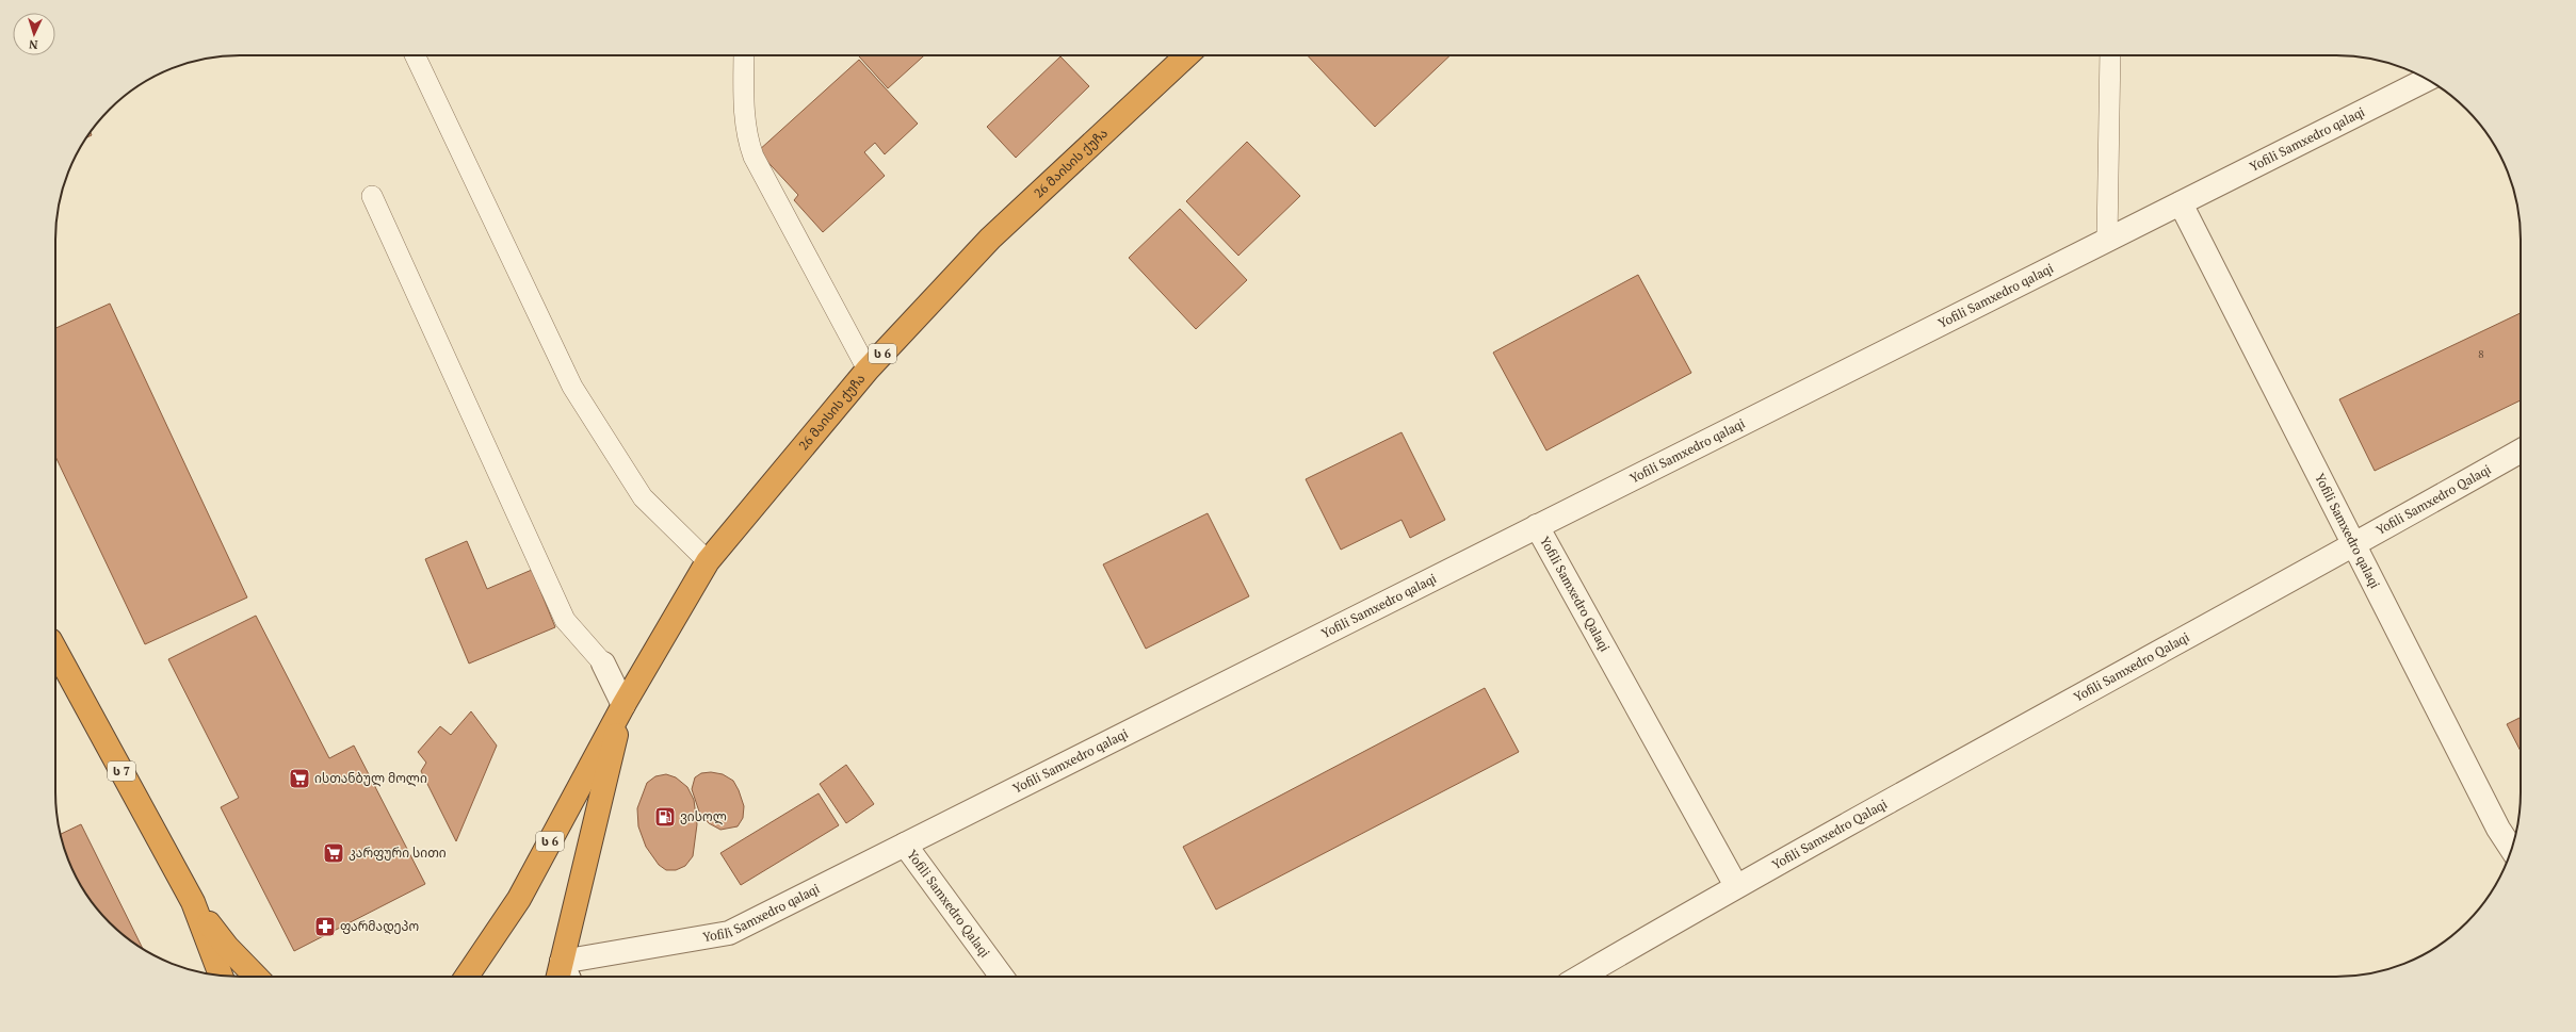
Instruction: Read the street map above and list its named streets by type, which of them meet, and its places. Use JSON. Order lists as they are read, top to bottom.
{
  "streets": {
    "highway": ["26 მაისის ქუჩა", "ს 6", "ს 7"],
    "street": ["Yofili Samxedro qalaqi", "Yofili Samxedro Qalaqi"]
  },
  "crossings": [
    ["Yofili Samxedro qalaqi", "ს 6"],
    ["Yofili Samxedro qalaqi", "Yofili Samxedro Qalaqi"],
    ["26 მაისის ქუჩა", "ს 6"]
  ],
  "places": {
    "supermarket": ["ისთანბულ მოლი", "კარფური სითი"],
    "fuel station": ["ვისოლ"],
    "pharmacy": ["ფარმადეპო"]
  },
  "house_numbers": ["8"],
  "north": "bottom"
}
